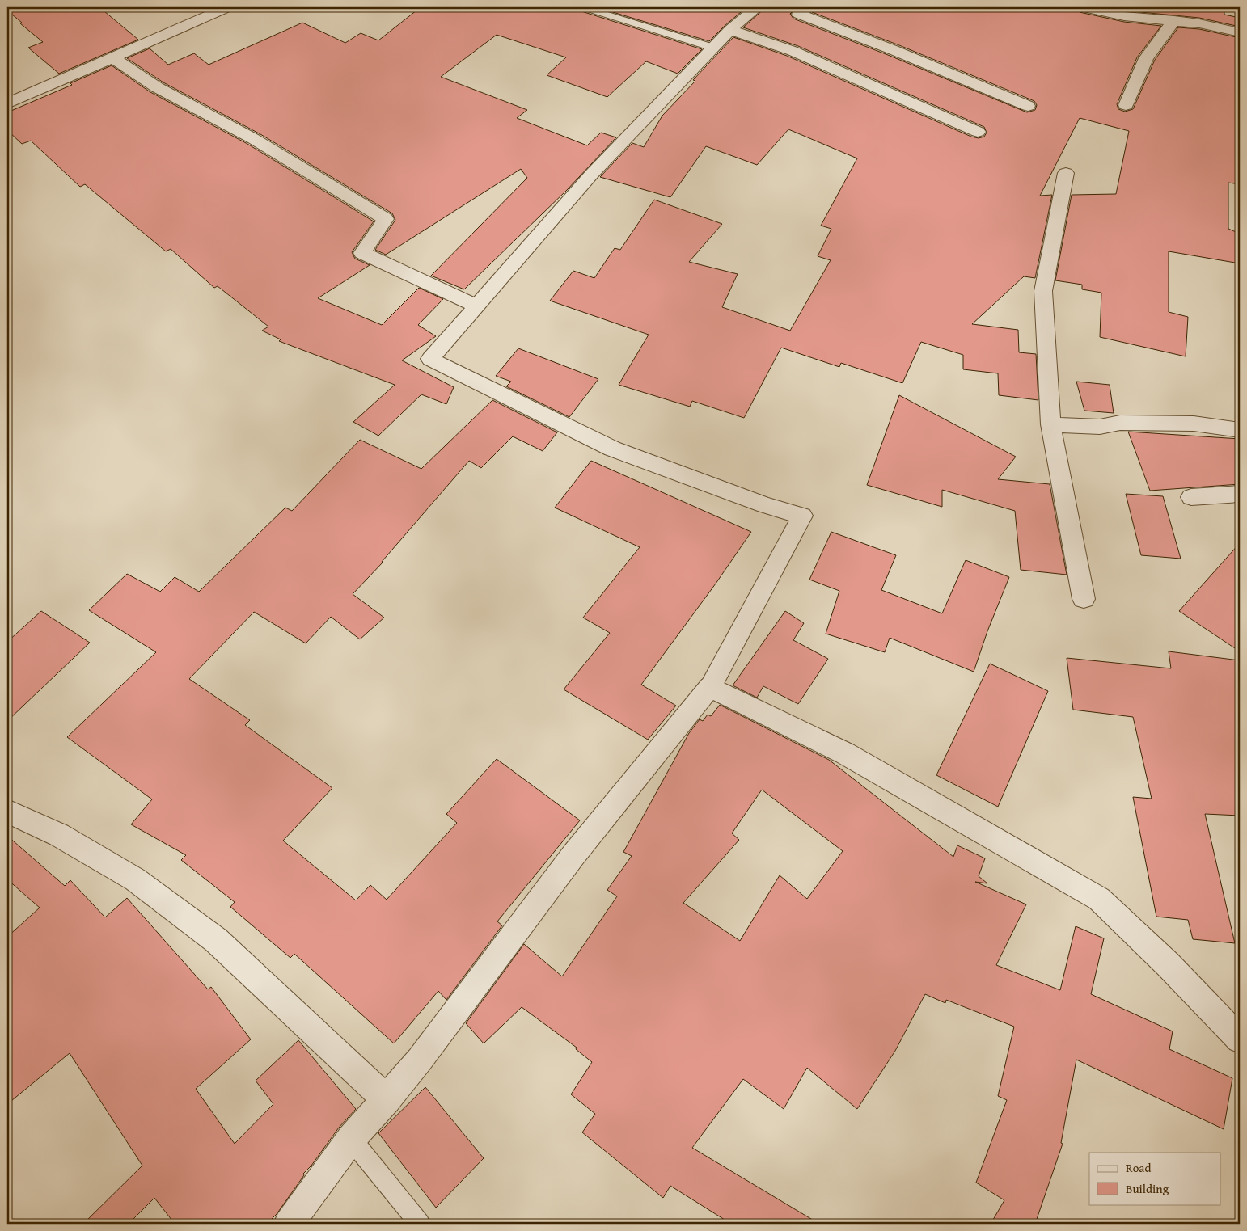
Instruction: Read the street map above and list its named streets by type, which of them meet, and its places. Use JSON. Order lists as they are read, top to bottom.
{
  "legend": ["Road", "Building"]
}
